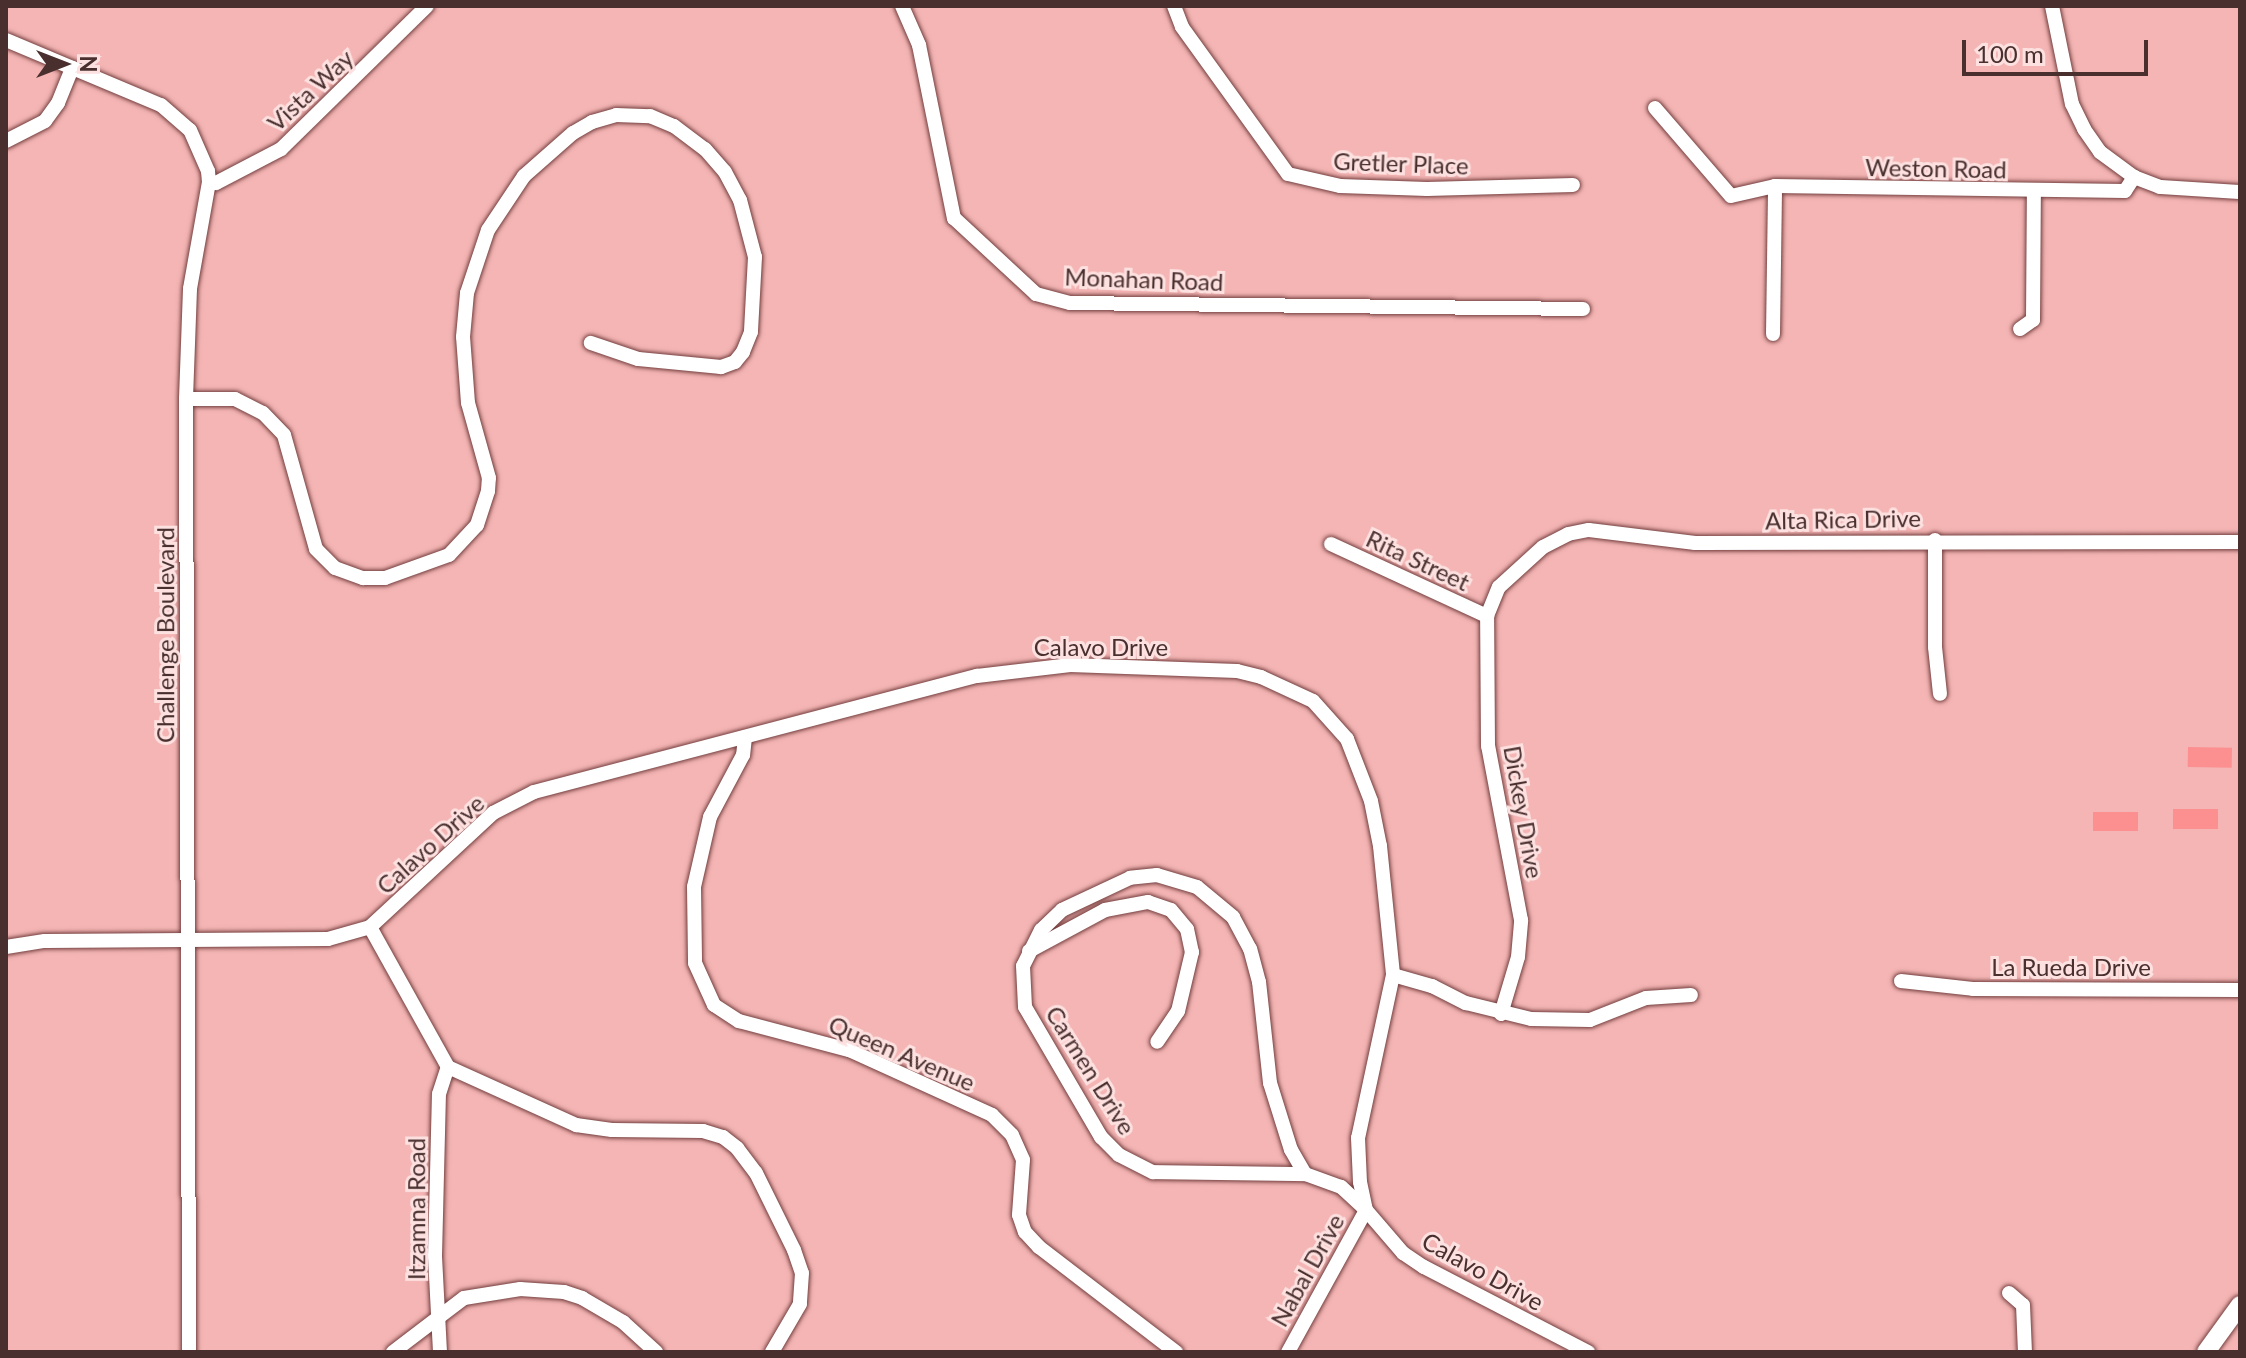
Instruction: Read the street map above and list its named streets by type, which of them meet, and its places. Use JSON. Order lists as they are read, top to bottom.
{
  "streets": {
    "street": [
      "Vista Way",
      "Gretler Place",
      "Weston Road",
      "Monahan Road",
      "Alta Rica Drive",
      "Rita Street",
      "Challenge Boulevard",
      "Calavo Drive",
      "Dickey Drive",
      "La Rueda Drive",
      "Queen Avenue",
      "Carmen Drive",
      "Itzamna Road",
      "Nabal Drive"
    ]
  },
  "crossings": [
    ["Vista Way", "Challenge Boulevard"],
    ["Alta Rica Drive", "Rita Street"],
    ["Alta Rica Drive", "Dickey Drive"],
    ["Rita Street", "Dickey Drive"],
    ["Challenge Boulevard", "Calavo Drive"],
    ["Calavo Drive", "Queen Avenue"],
    ["Calavo Drive", "Carmen Drive"],
    ["Calavo Drive", "Nabal Drive"],
    ["Carmen Drive", "Nabal Drive"]
  ],
  "scale_bar": "100 m",
  "north": "right"
}
